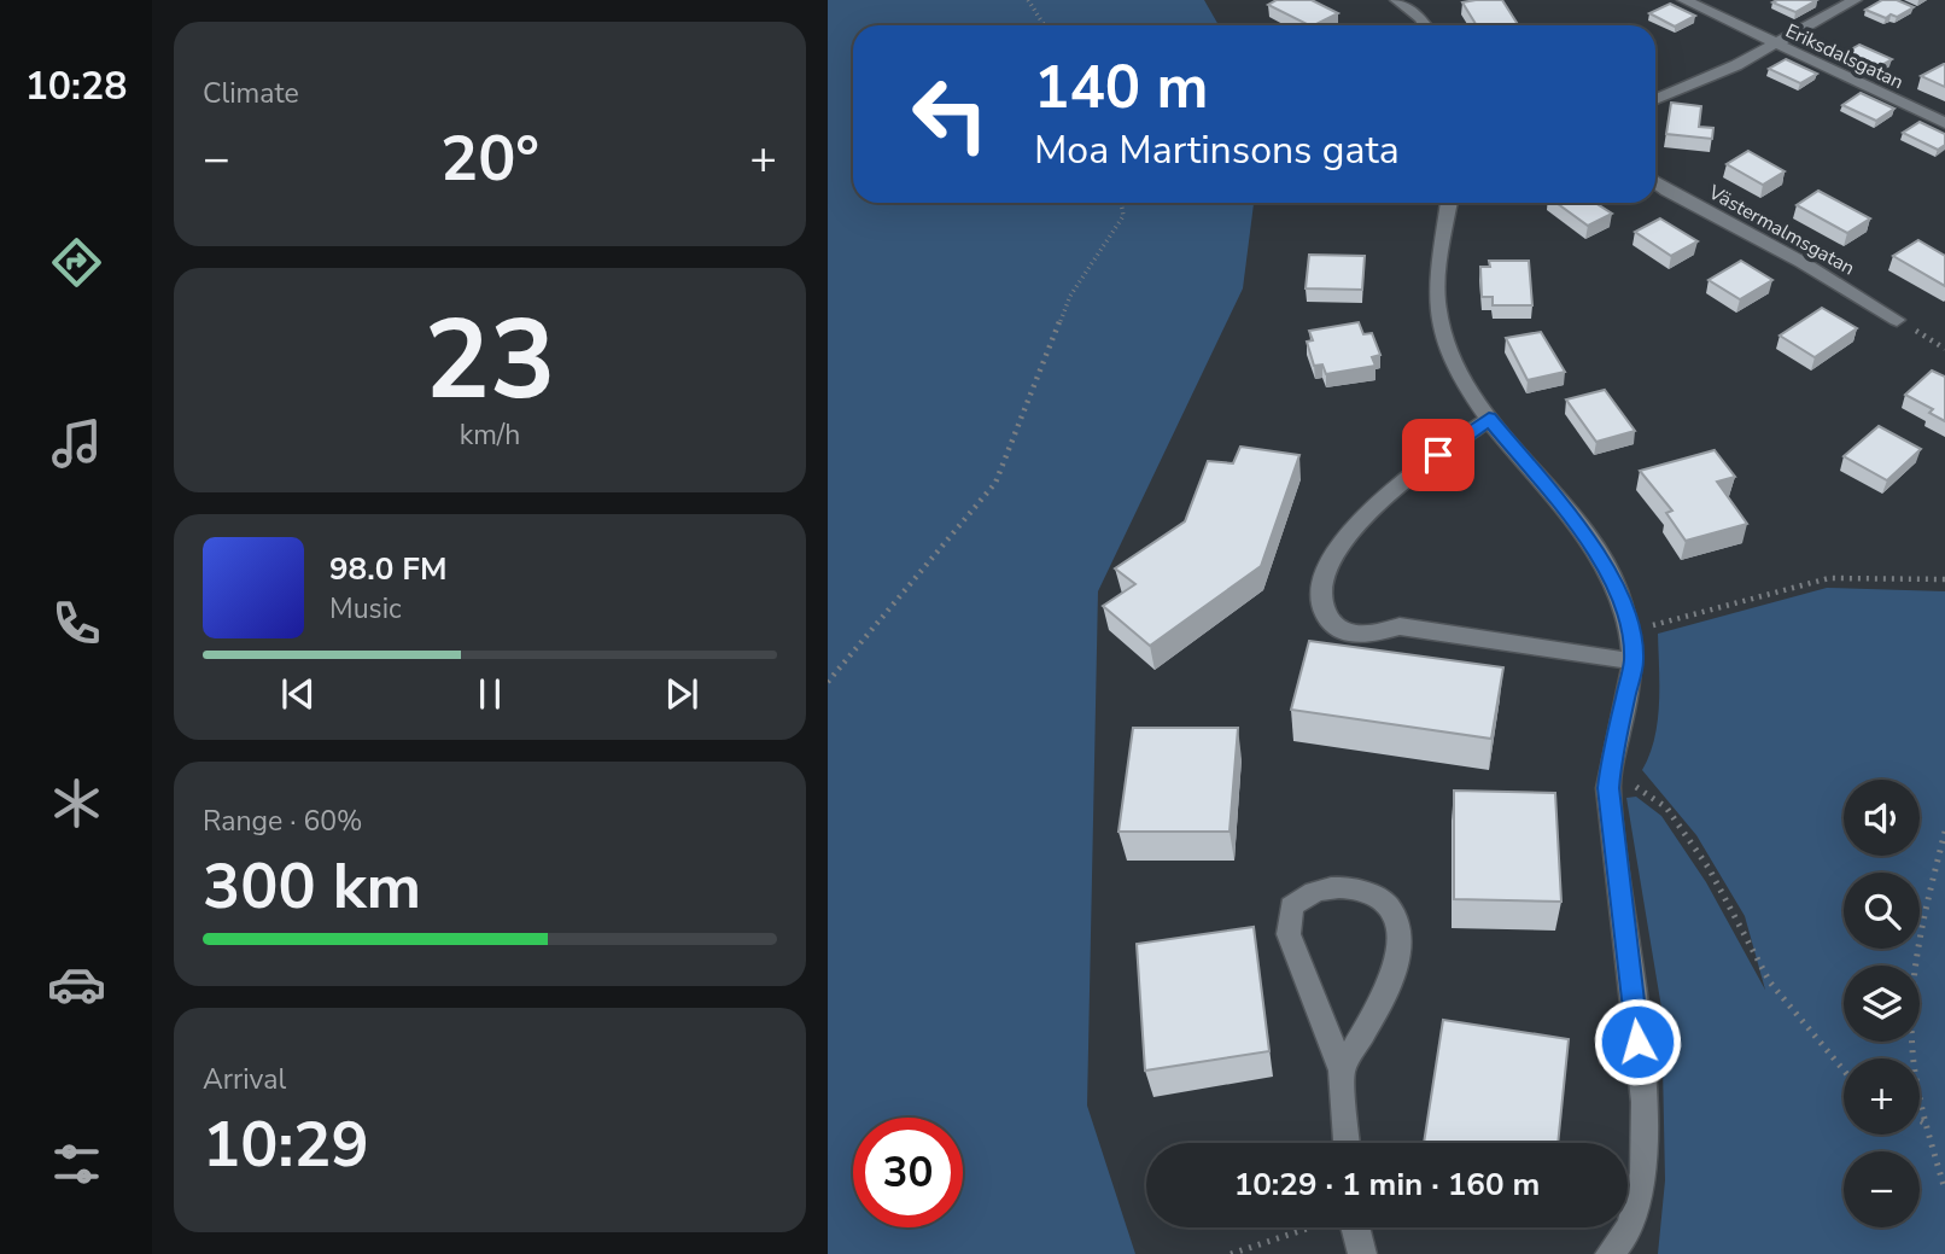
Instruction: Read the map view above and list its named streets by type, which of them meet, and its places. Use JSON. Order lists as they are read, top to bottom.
{
  "streets": {
    "street": ["Eriksdalsgatan", "Västermalmsgatan"]
  },
  "page": {
    "tabs": "10:28",
    "tile": [
      "Climate",
      ["23", "km/h"],
      ["Range · 60%", "300 km"],
      ["Arrival", "10:29"]
    ],
    "turn": ["140 m", "Moa Martinsons gata"],
    "heat": ["−", "20°", "+"],
    "song": ["98.0 FM", "Music"],
    "map_buttons": ["+", "−"],
    "limit": "30",
    "trip": "10:29 · 1 min · 160 m"
  }
}
